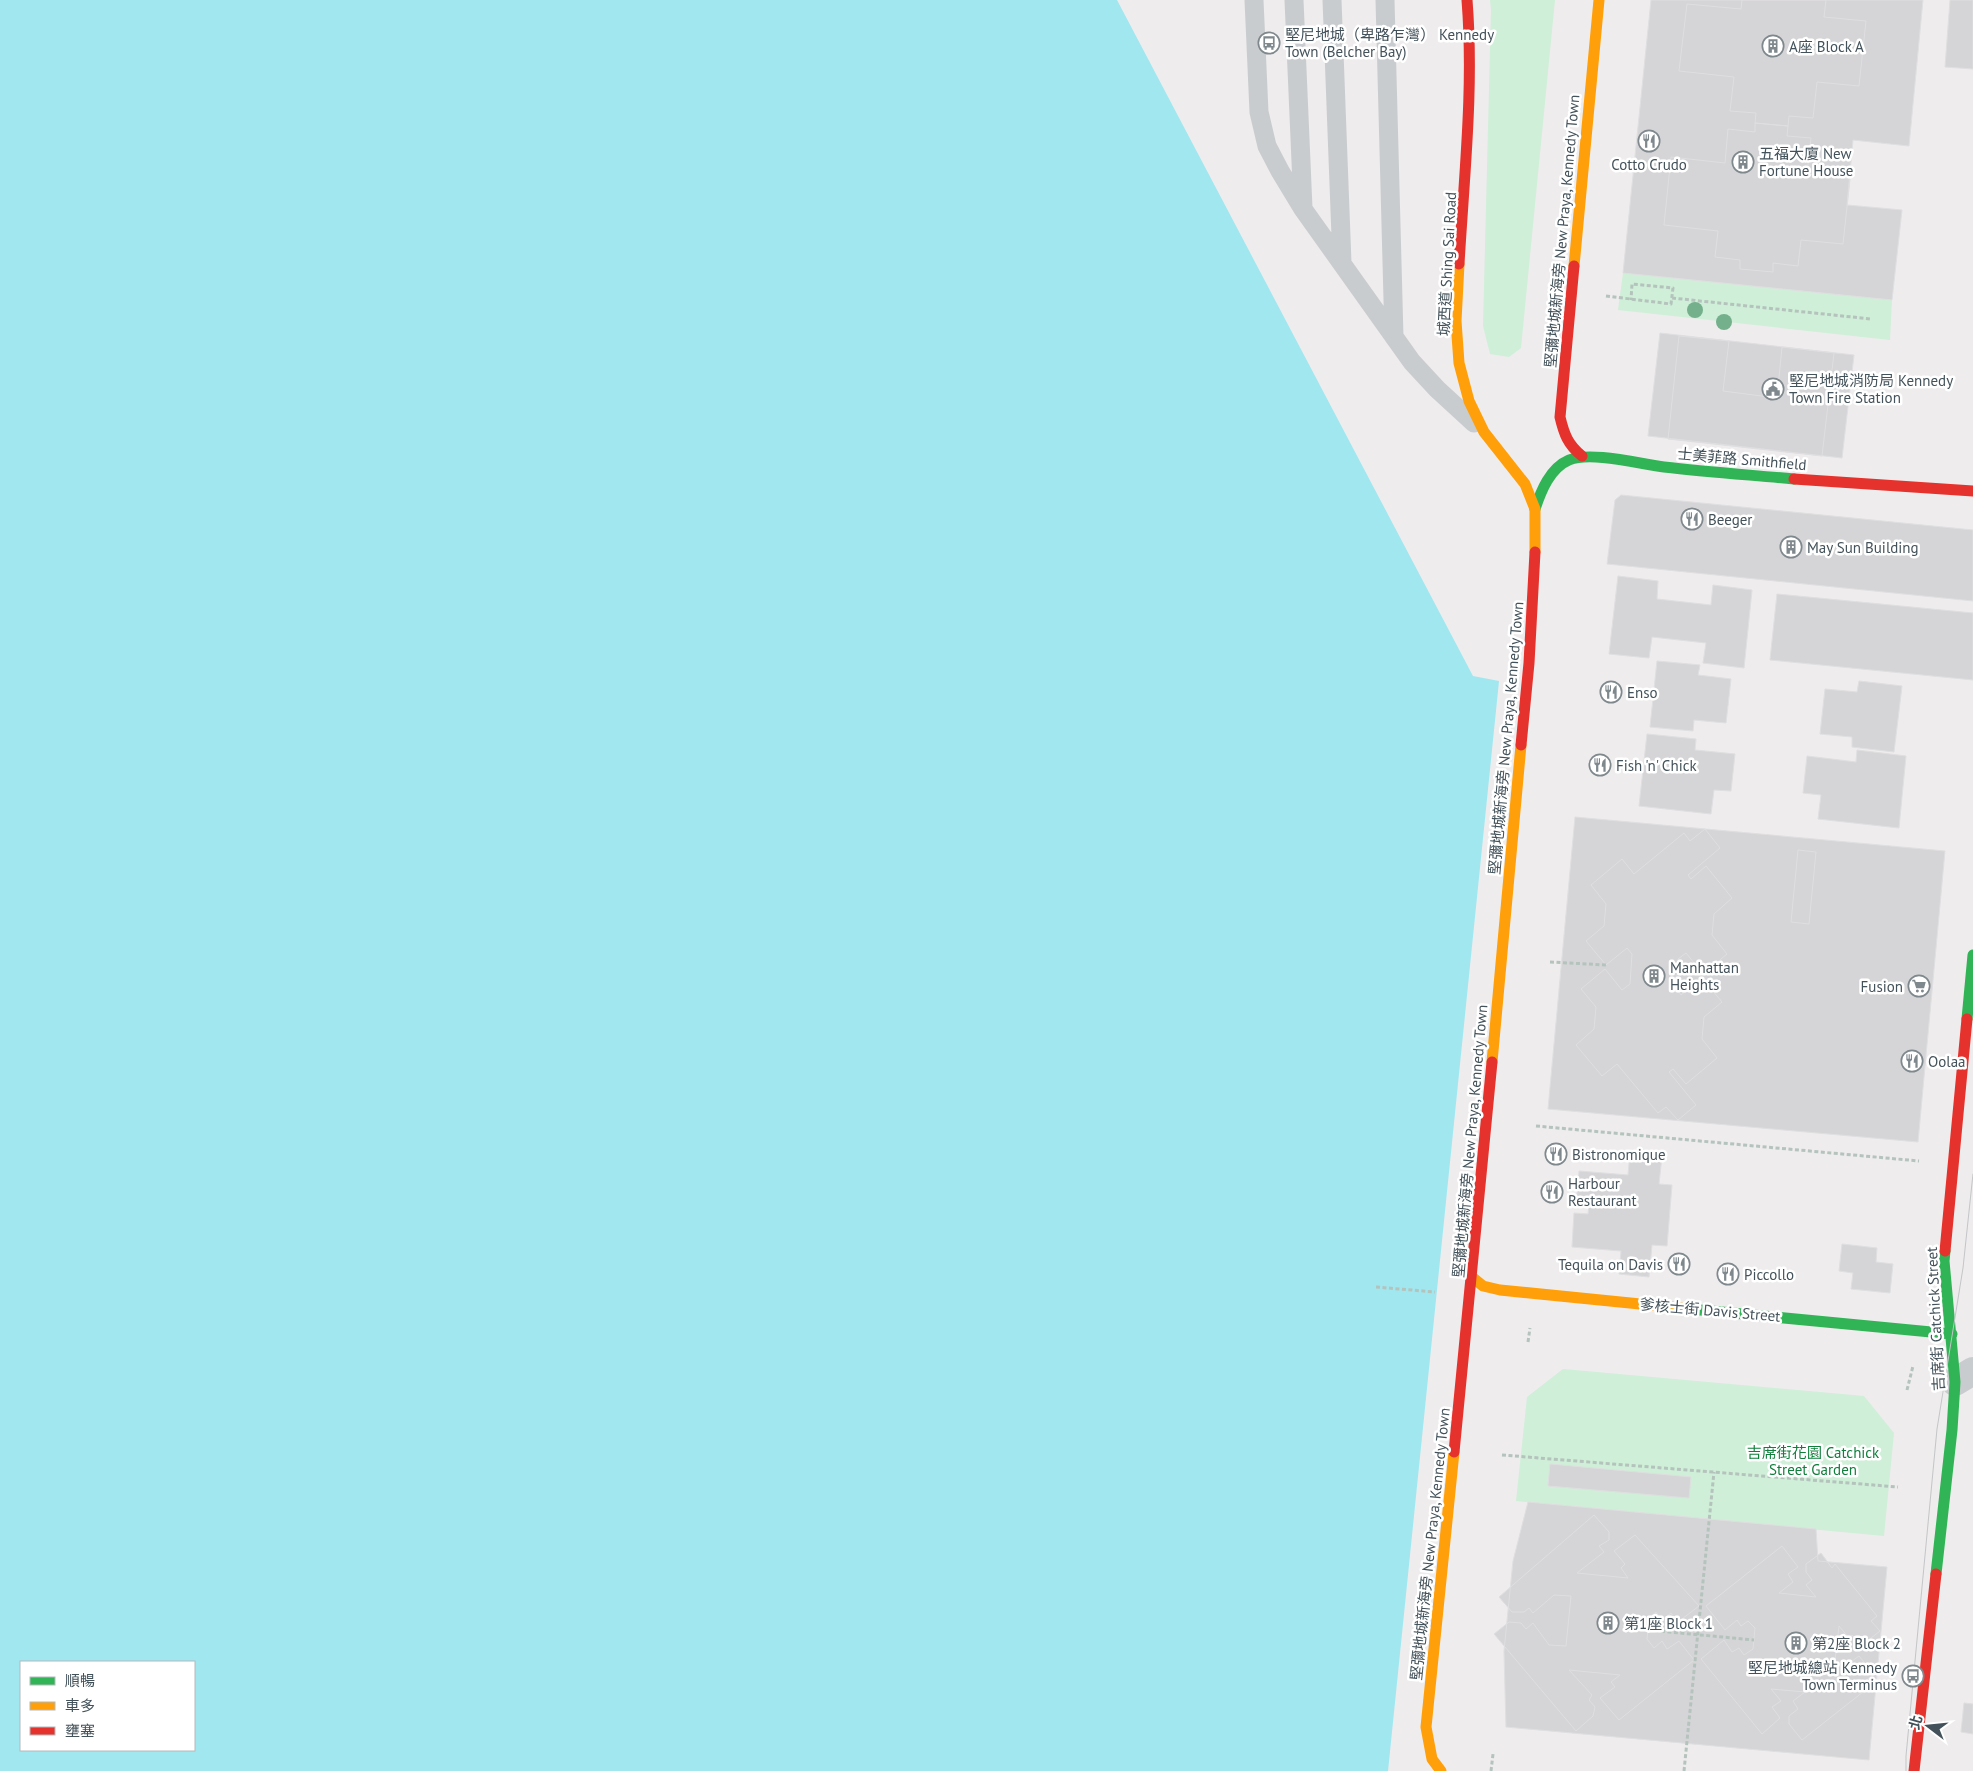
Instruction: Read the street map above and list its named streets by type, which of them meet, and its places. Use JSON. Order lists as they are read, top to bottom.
{
  "streets": {
    "main road": [
      "堅彌地城新海旁 New Praya, Kennedy Town",
      "城西道 Shing Sai Road",
      "士美菲路 Smithfield",
      "爹核士街 Davis Street",
      "吉席街 Catchick Street"
    ]
  },
  "crossings": [
    ["堅彌地城新海旁 New Praya, Kennedy Town", "城西道 Shing Sai Road"],
    ["堅彌地城新海旁 New Praya, Kennedy Town", "士美菲路 Smithfield"],
    ["堅彌地城新海旁 New Praya, Kennedy Town", "爹核士街 Davis Street"],
    ["爹核士街 Davis Street", "吉席街 Catchick Street"]
  ],
  "parks": ["吉席街花園 Catchick Street Garden"],
  "places": {
    "bus stop": ["堅尼地城（卑路乍灣） Kennedy Town (Belcher Bay)", "堅尼地城總站 Kennedy Town Terminus"],
    "building": [
      "A座 Block A",
      "五福大廈 New Fortune House",
      "May Sun Building",
      "Manhattan Heights",
      "第1座 Block 1",
      "第2座 Block 2"
    ],
    "restaurant": [
      "Cotto Crudo",
      "Beeger",
      "Enso",
      "Fish 'n' Chick",
      "Oolaa",
      "Bistronomique",
      "Harbour Restaurant",
      "Tequila on Davis",
      "Piccollo"
    ],
    "public building": ["堅尼地城消防局 Kennedy Town Fire Station"],
    "supermarket": ["Fusion"]
  },
  "legend": ["順暢", "車多", "壅塞"],
  "north": "left"
}
